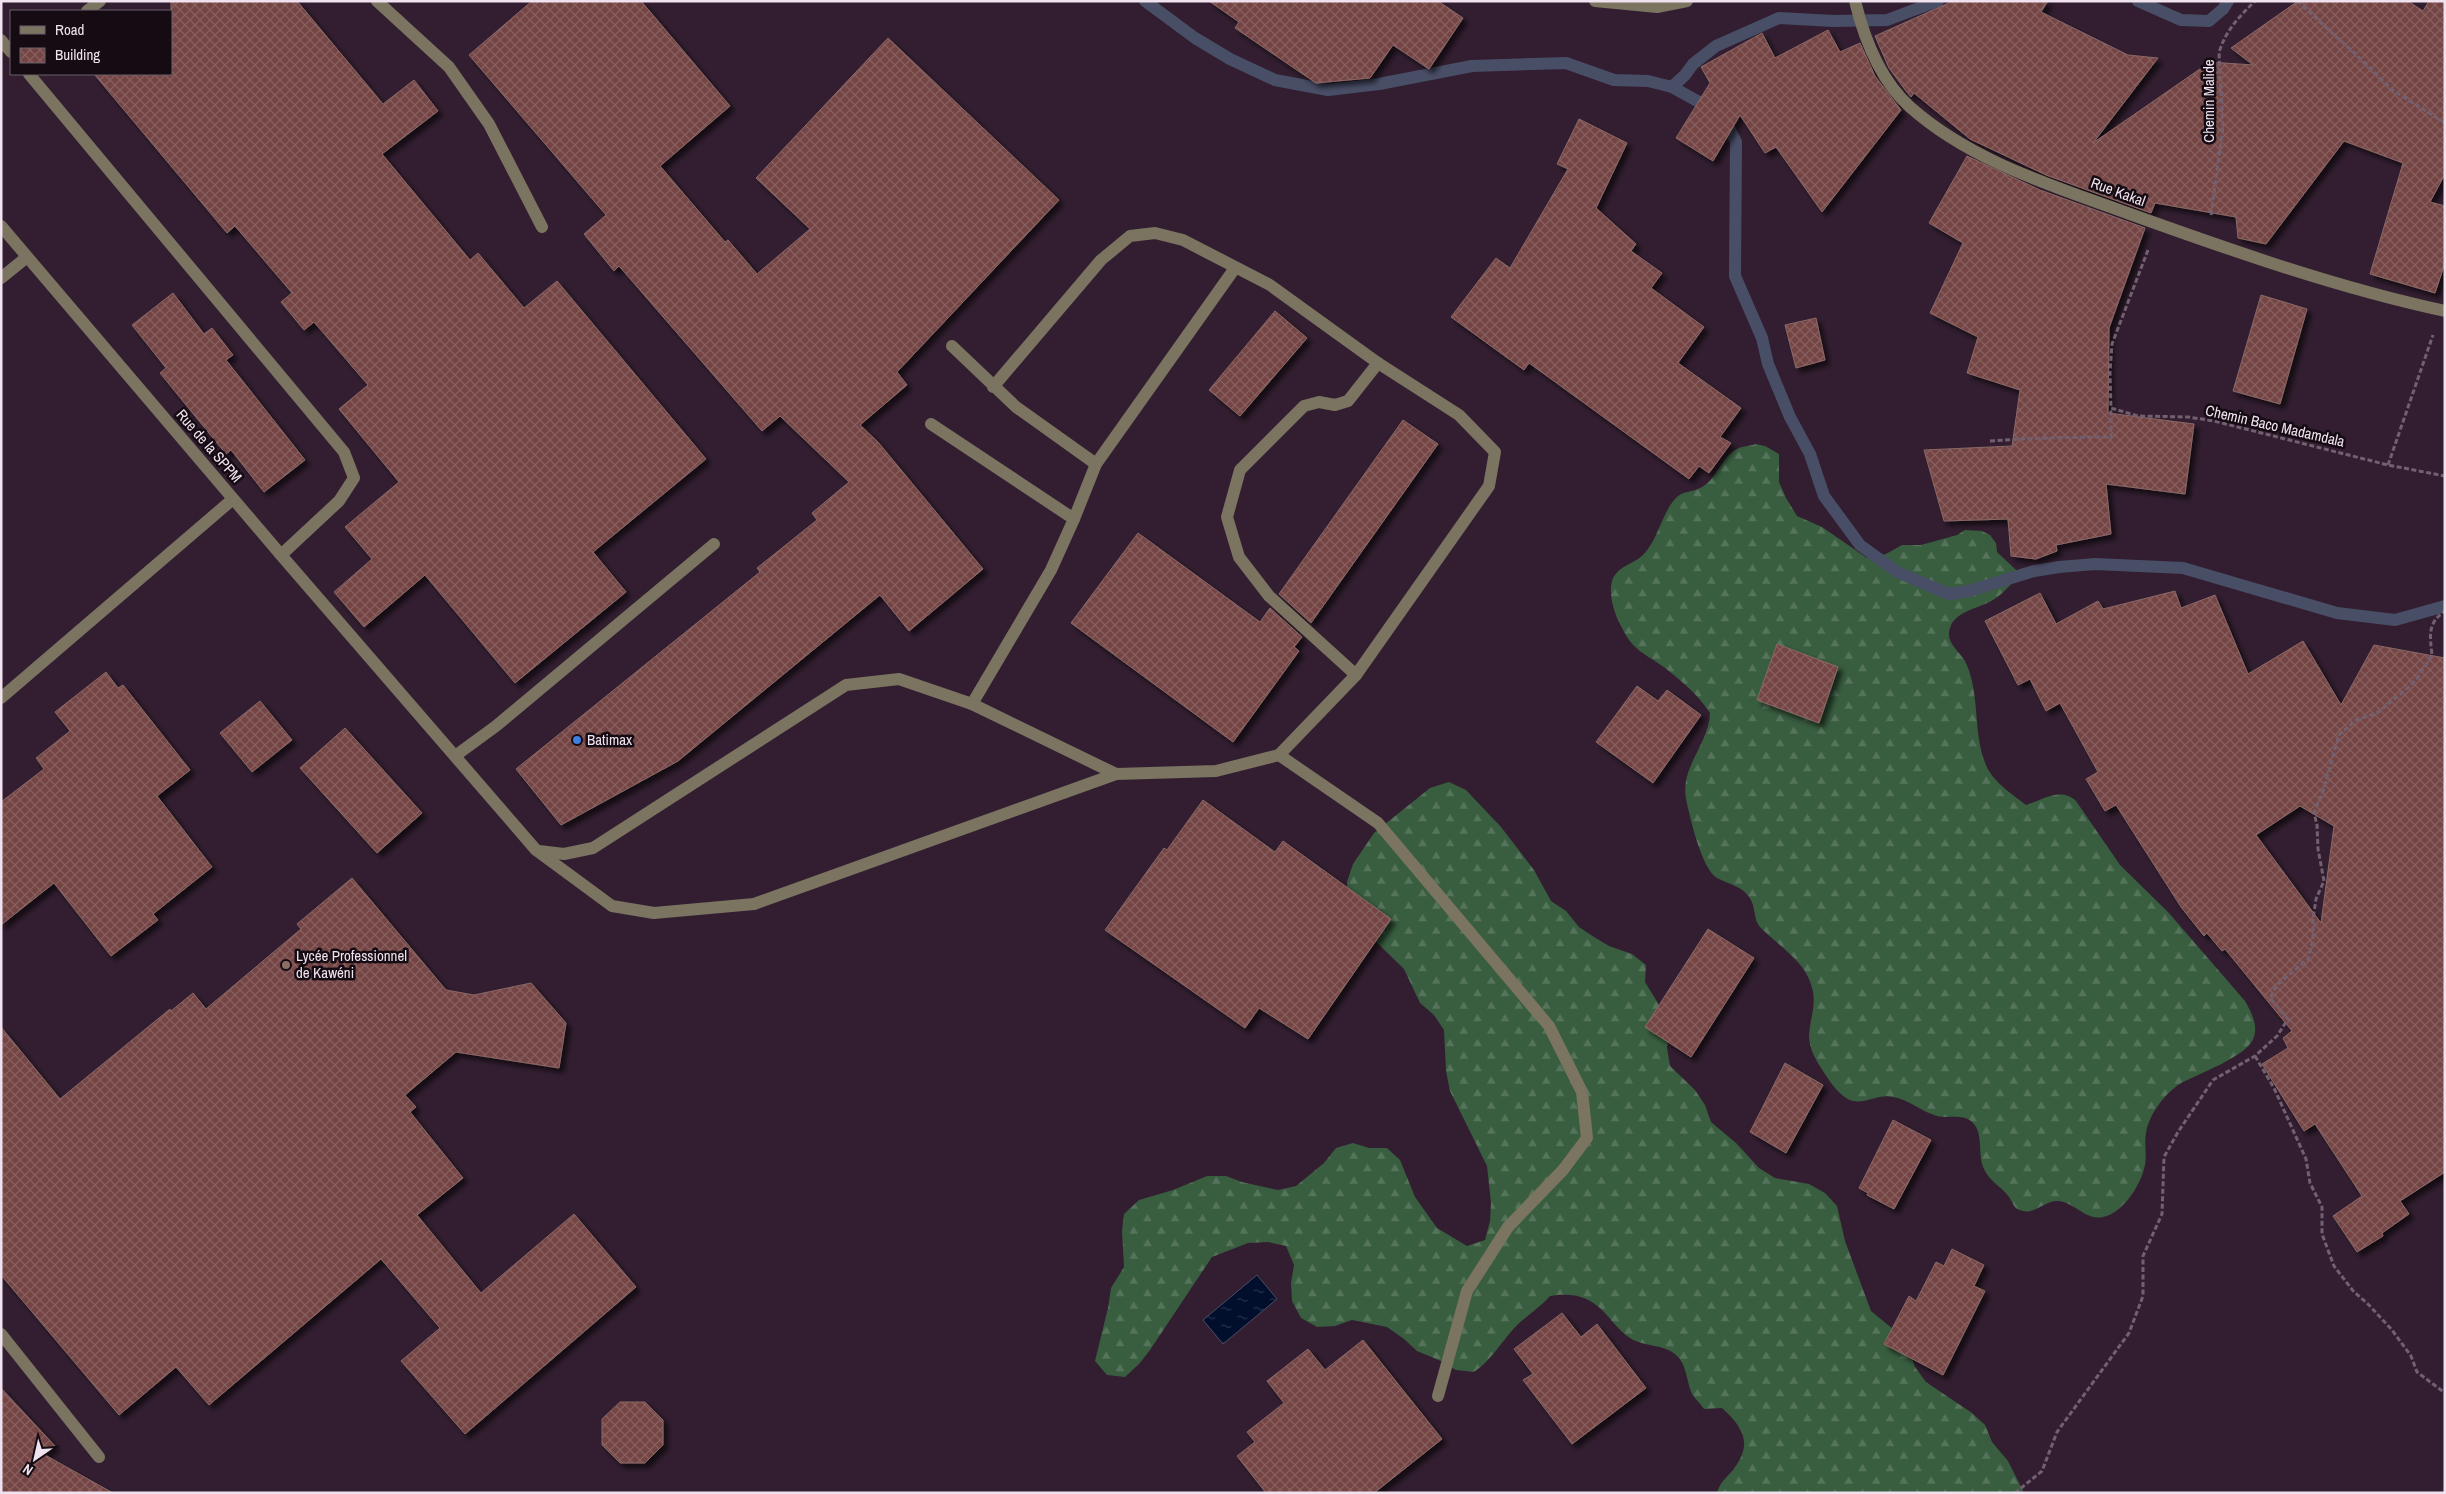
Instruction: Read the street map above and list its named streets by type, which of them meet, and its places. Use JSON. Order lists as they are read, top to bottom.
{
  "streets": {
    "street": ["Rue Kakal", "Rue de la SPPM"],
    "path": ["Chemin Malide", "Chemin Baco Madamdala"]
  },
  "crossings": [
    ["Chemin Malide", "Rue Kakal"]
  ],
  "places": ["Batimax", "Lycée Professionnel de Kawéni"],
  "legend": ["Road", "Building"],
  "north": "bottom left"
}
